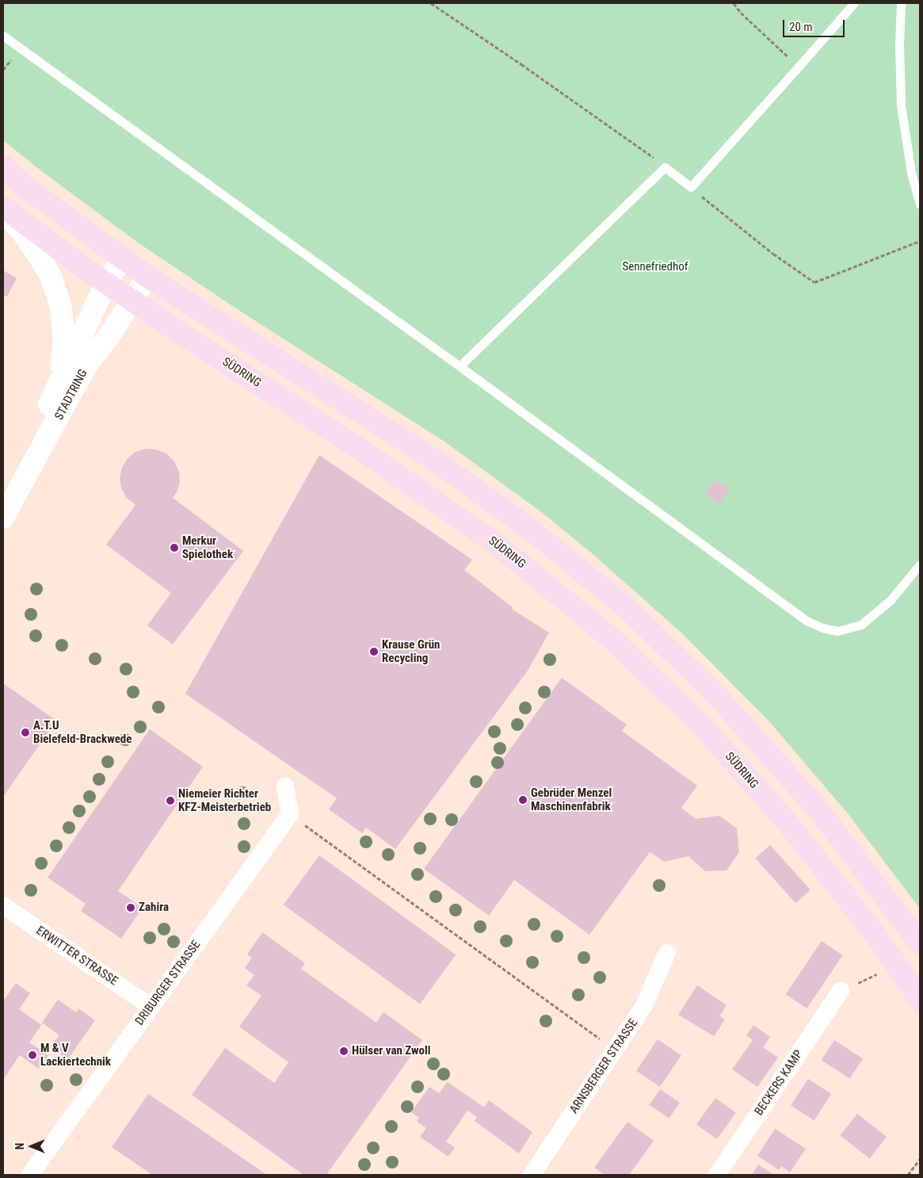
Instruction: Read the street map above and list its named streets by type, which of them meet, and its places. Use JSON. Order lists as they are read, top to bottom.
{
  "streets": {
    "main road": ["SÜDRING"],
    "street": [
      "STADTRING",
      "ERWITTER STRASSE",
      "DRIBURGER STRASSE",
      "ARNSBERGER STRASSE",
      "BECKERS KAMP"
    ]
  },
  "crossings": [
    ["SÜDRING", "STADTRING"],
    ["ERWITTER STRASSE", "DRIBURGER STRASSE"]
  ],
  "parks": ["Sennefriedhof"],
  "places": [
    "Merkur Spielothek",
    "Krause Grün Recycling",
    "A.T.U Bielefeld-Brackwede",
    "Gebrüder Menzel Maschinenfabrik",
    "Niemeier Richter KFZ-Meisterbetrieb",
    "Zahira",
    "Hülser van Zwoll",
    "M & V Lackiertechnik"
  ],
  "scale_bar": "20 m",
  "north": "left"
}
